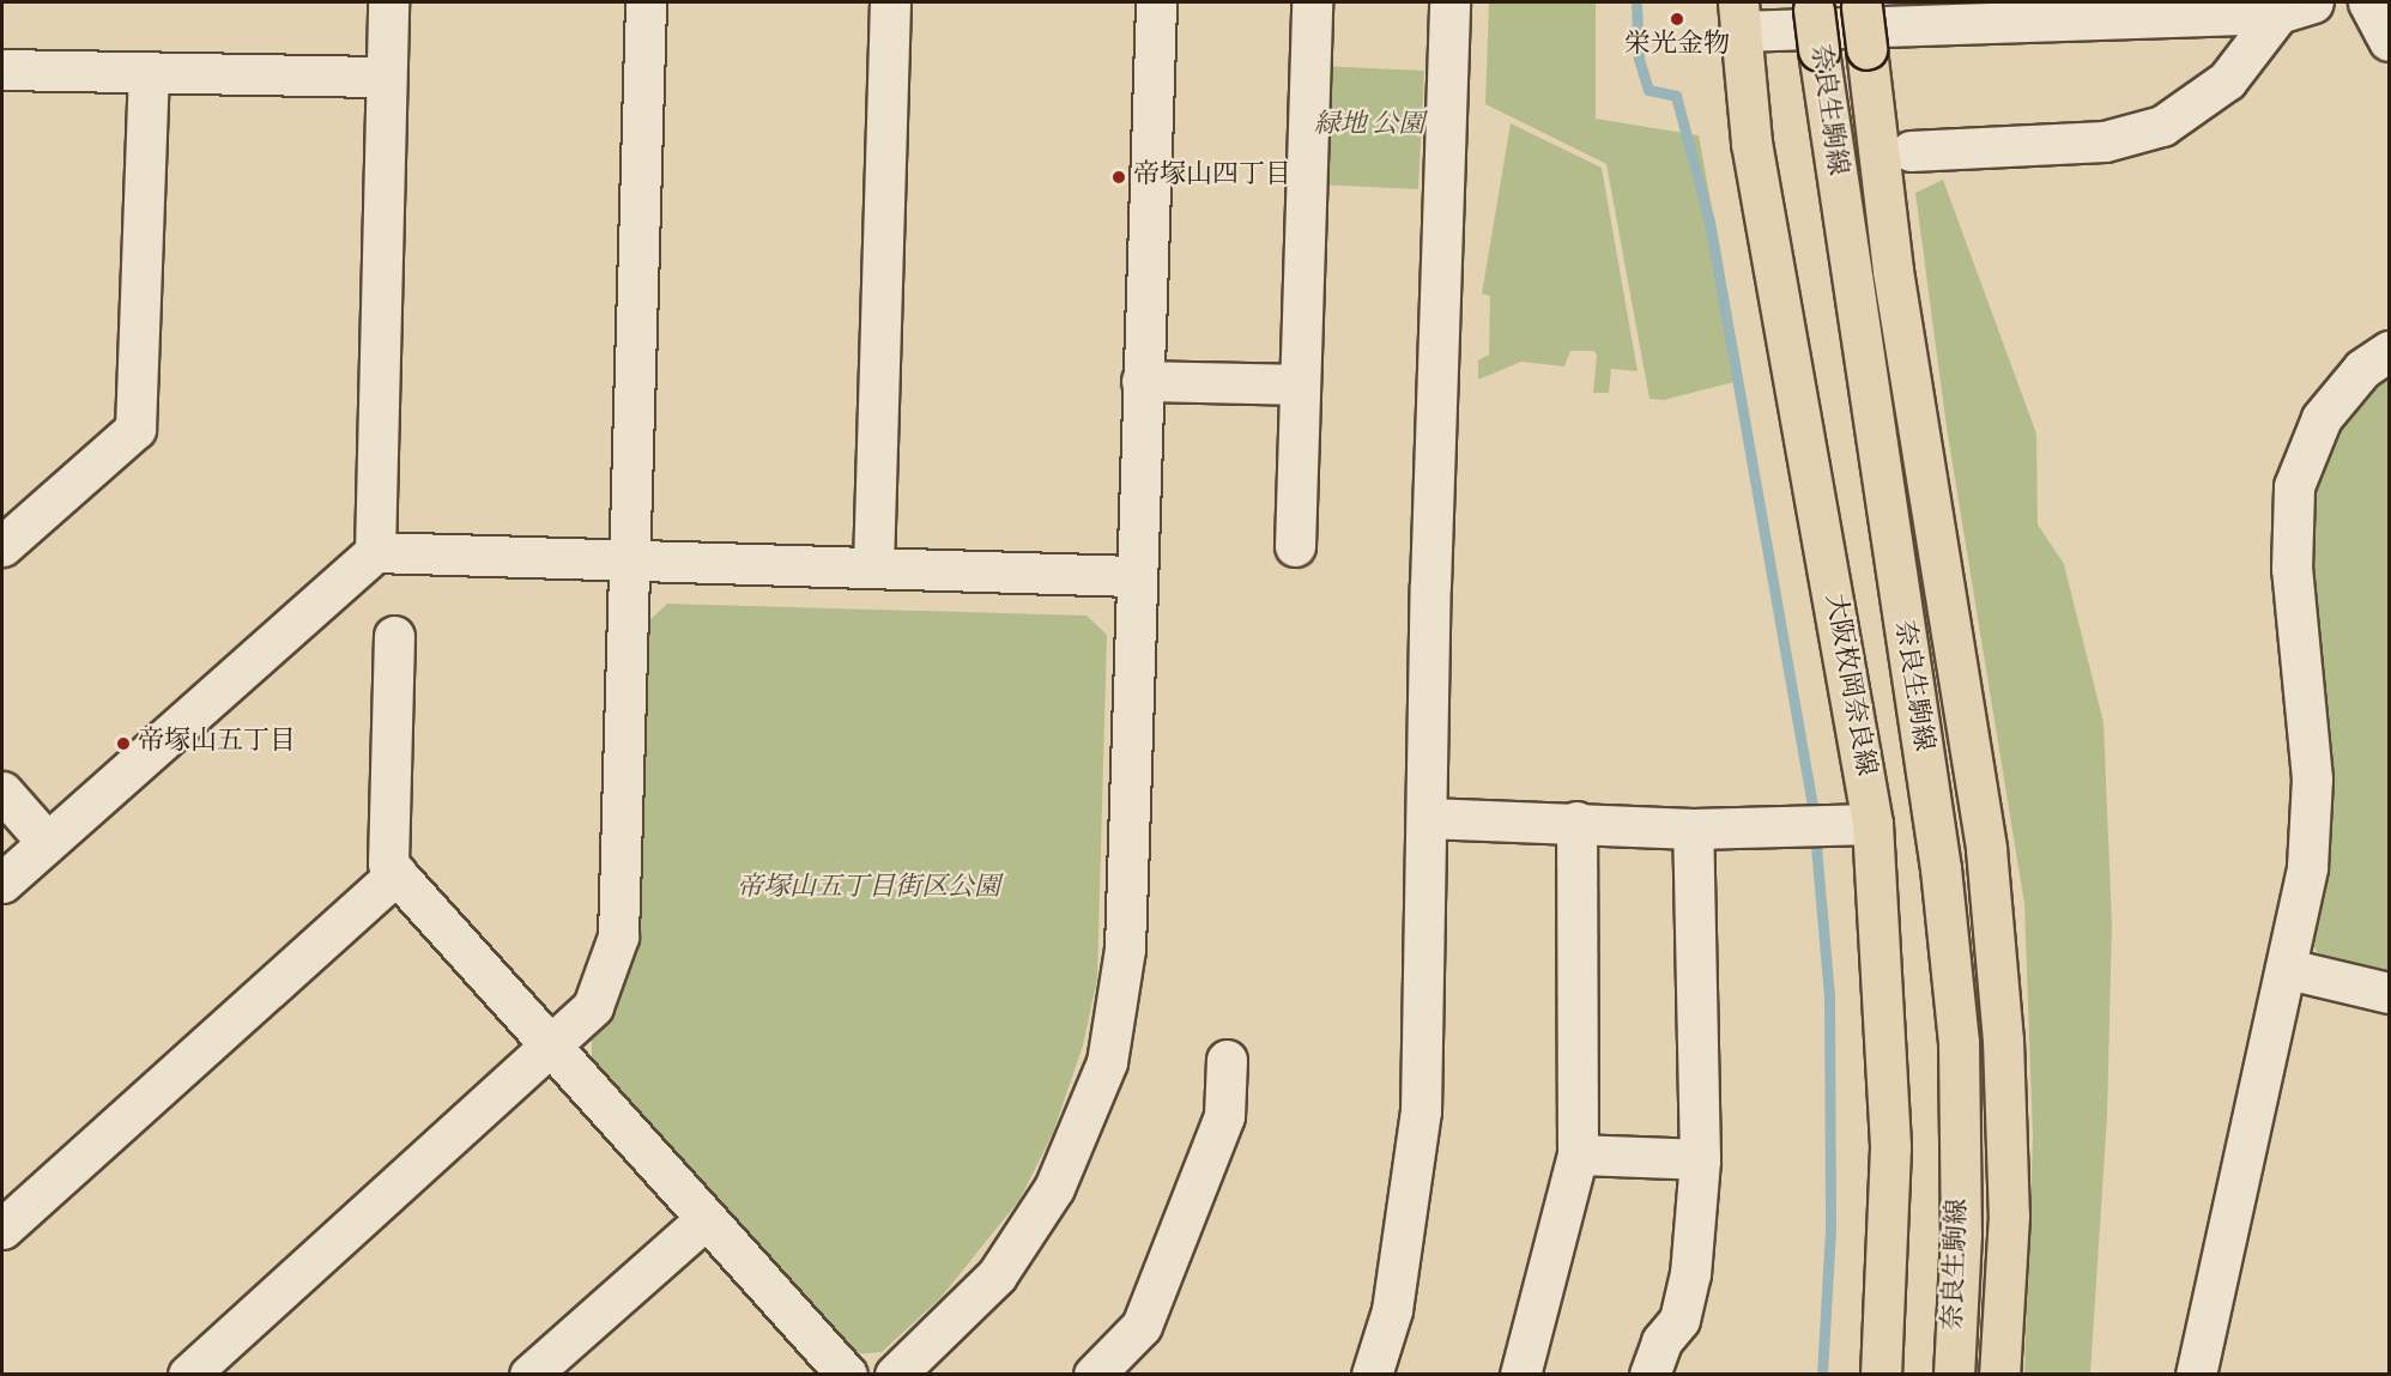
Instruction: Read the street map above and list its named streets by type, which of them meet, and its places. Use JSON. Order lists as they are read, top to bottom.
{
  "streets": {
    "main road": ["奈良生駒線", "大阪枚岡奈良線"]
  },
  "parks": ["緑地 公園", "帝塚山五丁目街区公園"],
  "places": ["栄光金物", "帝塚山四丁目", "帝塚山五丁目"]
}
